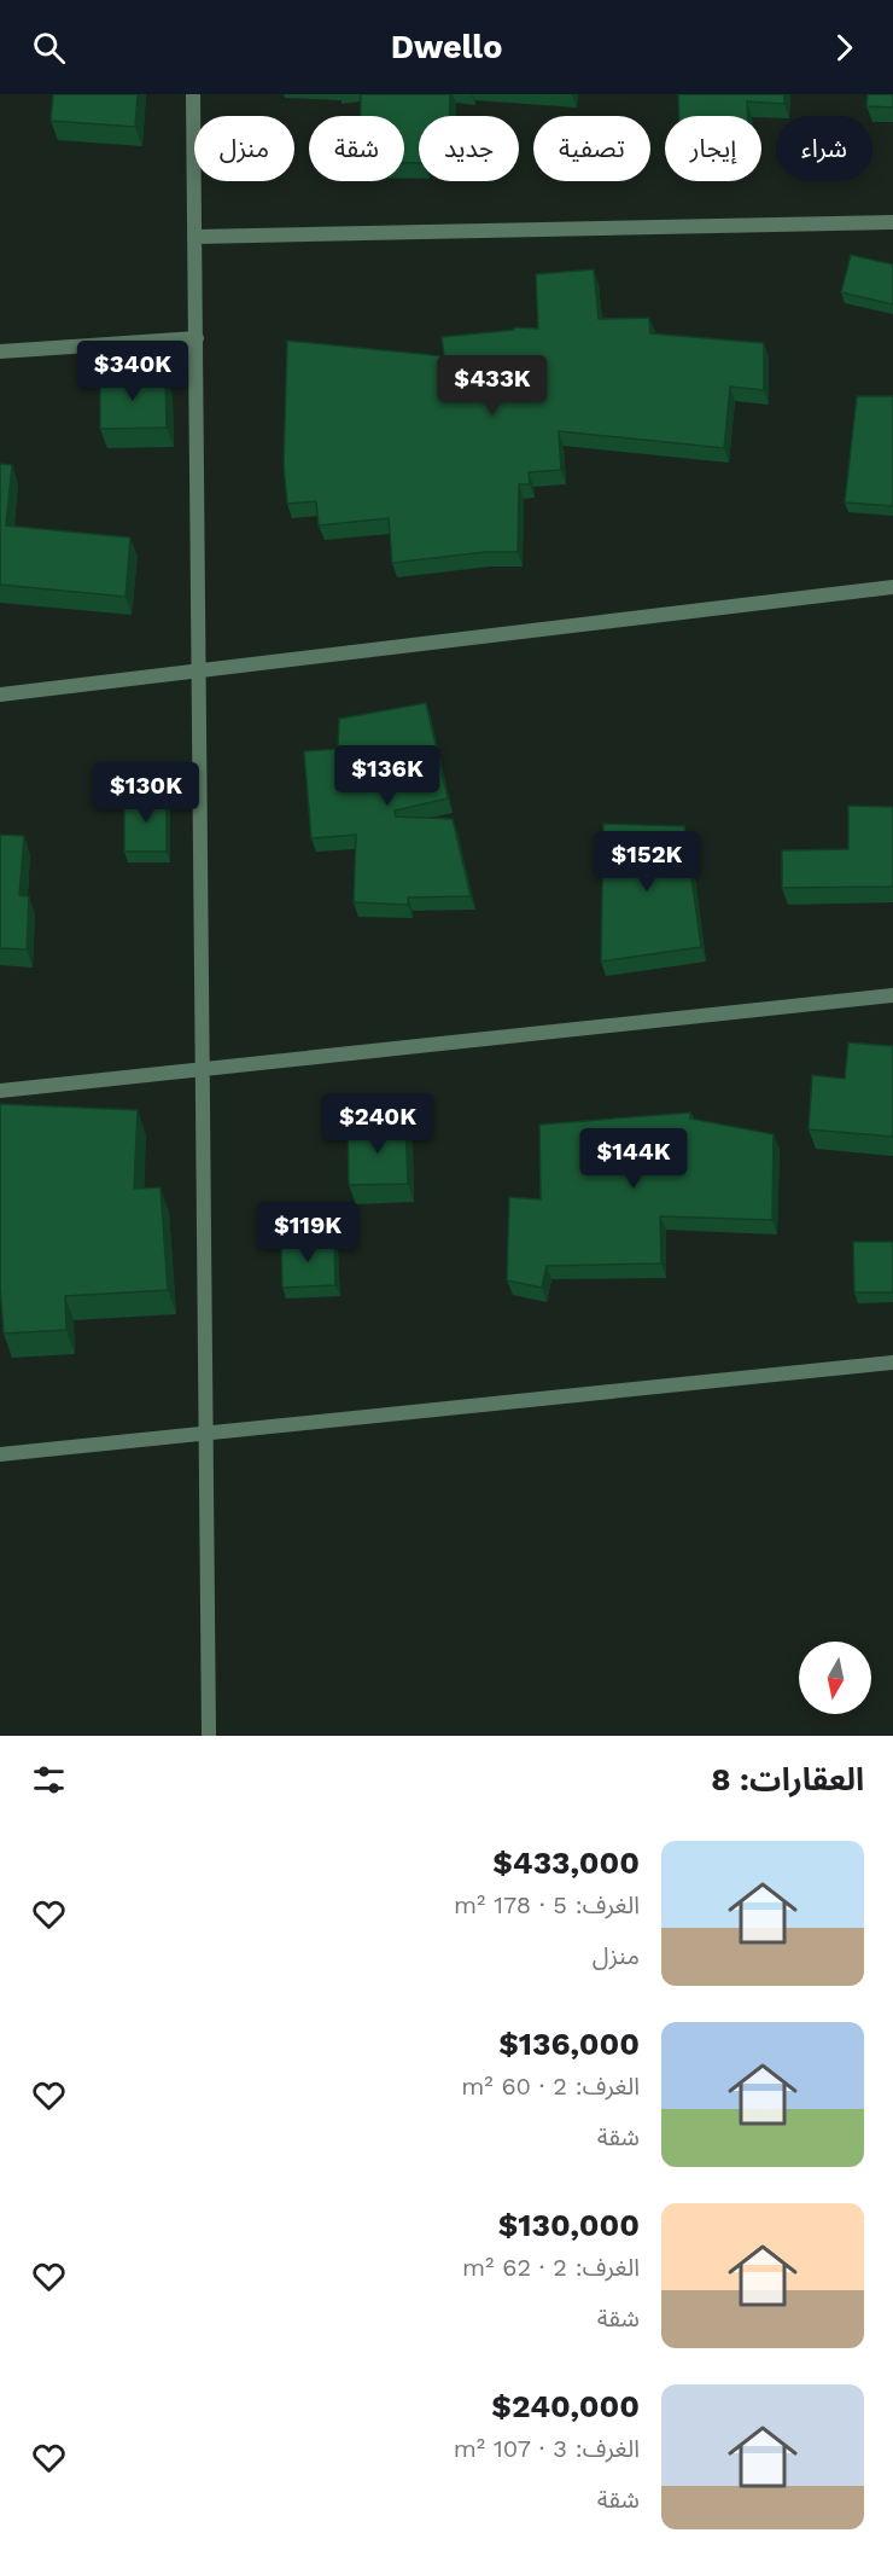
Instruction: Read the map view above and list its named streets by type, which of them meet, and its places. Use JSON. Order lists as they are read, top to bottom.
{
  "north": "bottom",
  "page": {
    "header": "Dwello",
    "chip": [
      "شراء",
      "إيجار",
      "تصفية",
      "جديد",
      "شقة",
      "منزل"
    ],
    "price": [
      "$340K",
      "$433K",
      "$136K",
      "$130K",
      "$152K",
      "$240K",
      "$144K",
      "$119K"
    ],
    "heading": "العقارات: 8",
    "list": [
      {
        "name": "$433,000",
        "note": "الغرف: 5 · 178 m² · منزل"
      },
      {
        "name": "$136,000",
        "note": "الغرف: 2 · 60 m² · شقة"
      },
      {
        "name": "$130,000",
        "note": "الغرف: 2 · 62 m² · شقة"
      },
      {
        "name": "$240,000",
        "note": "الغرف: 3 · 107 m² · شقة"
      }
    ]
  }
}
